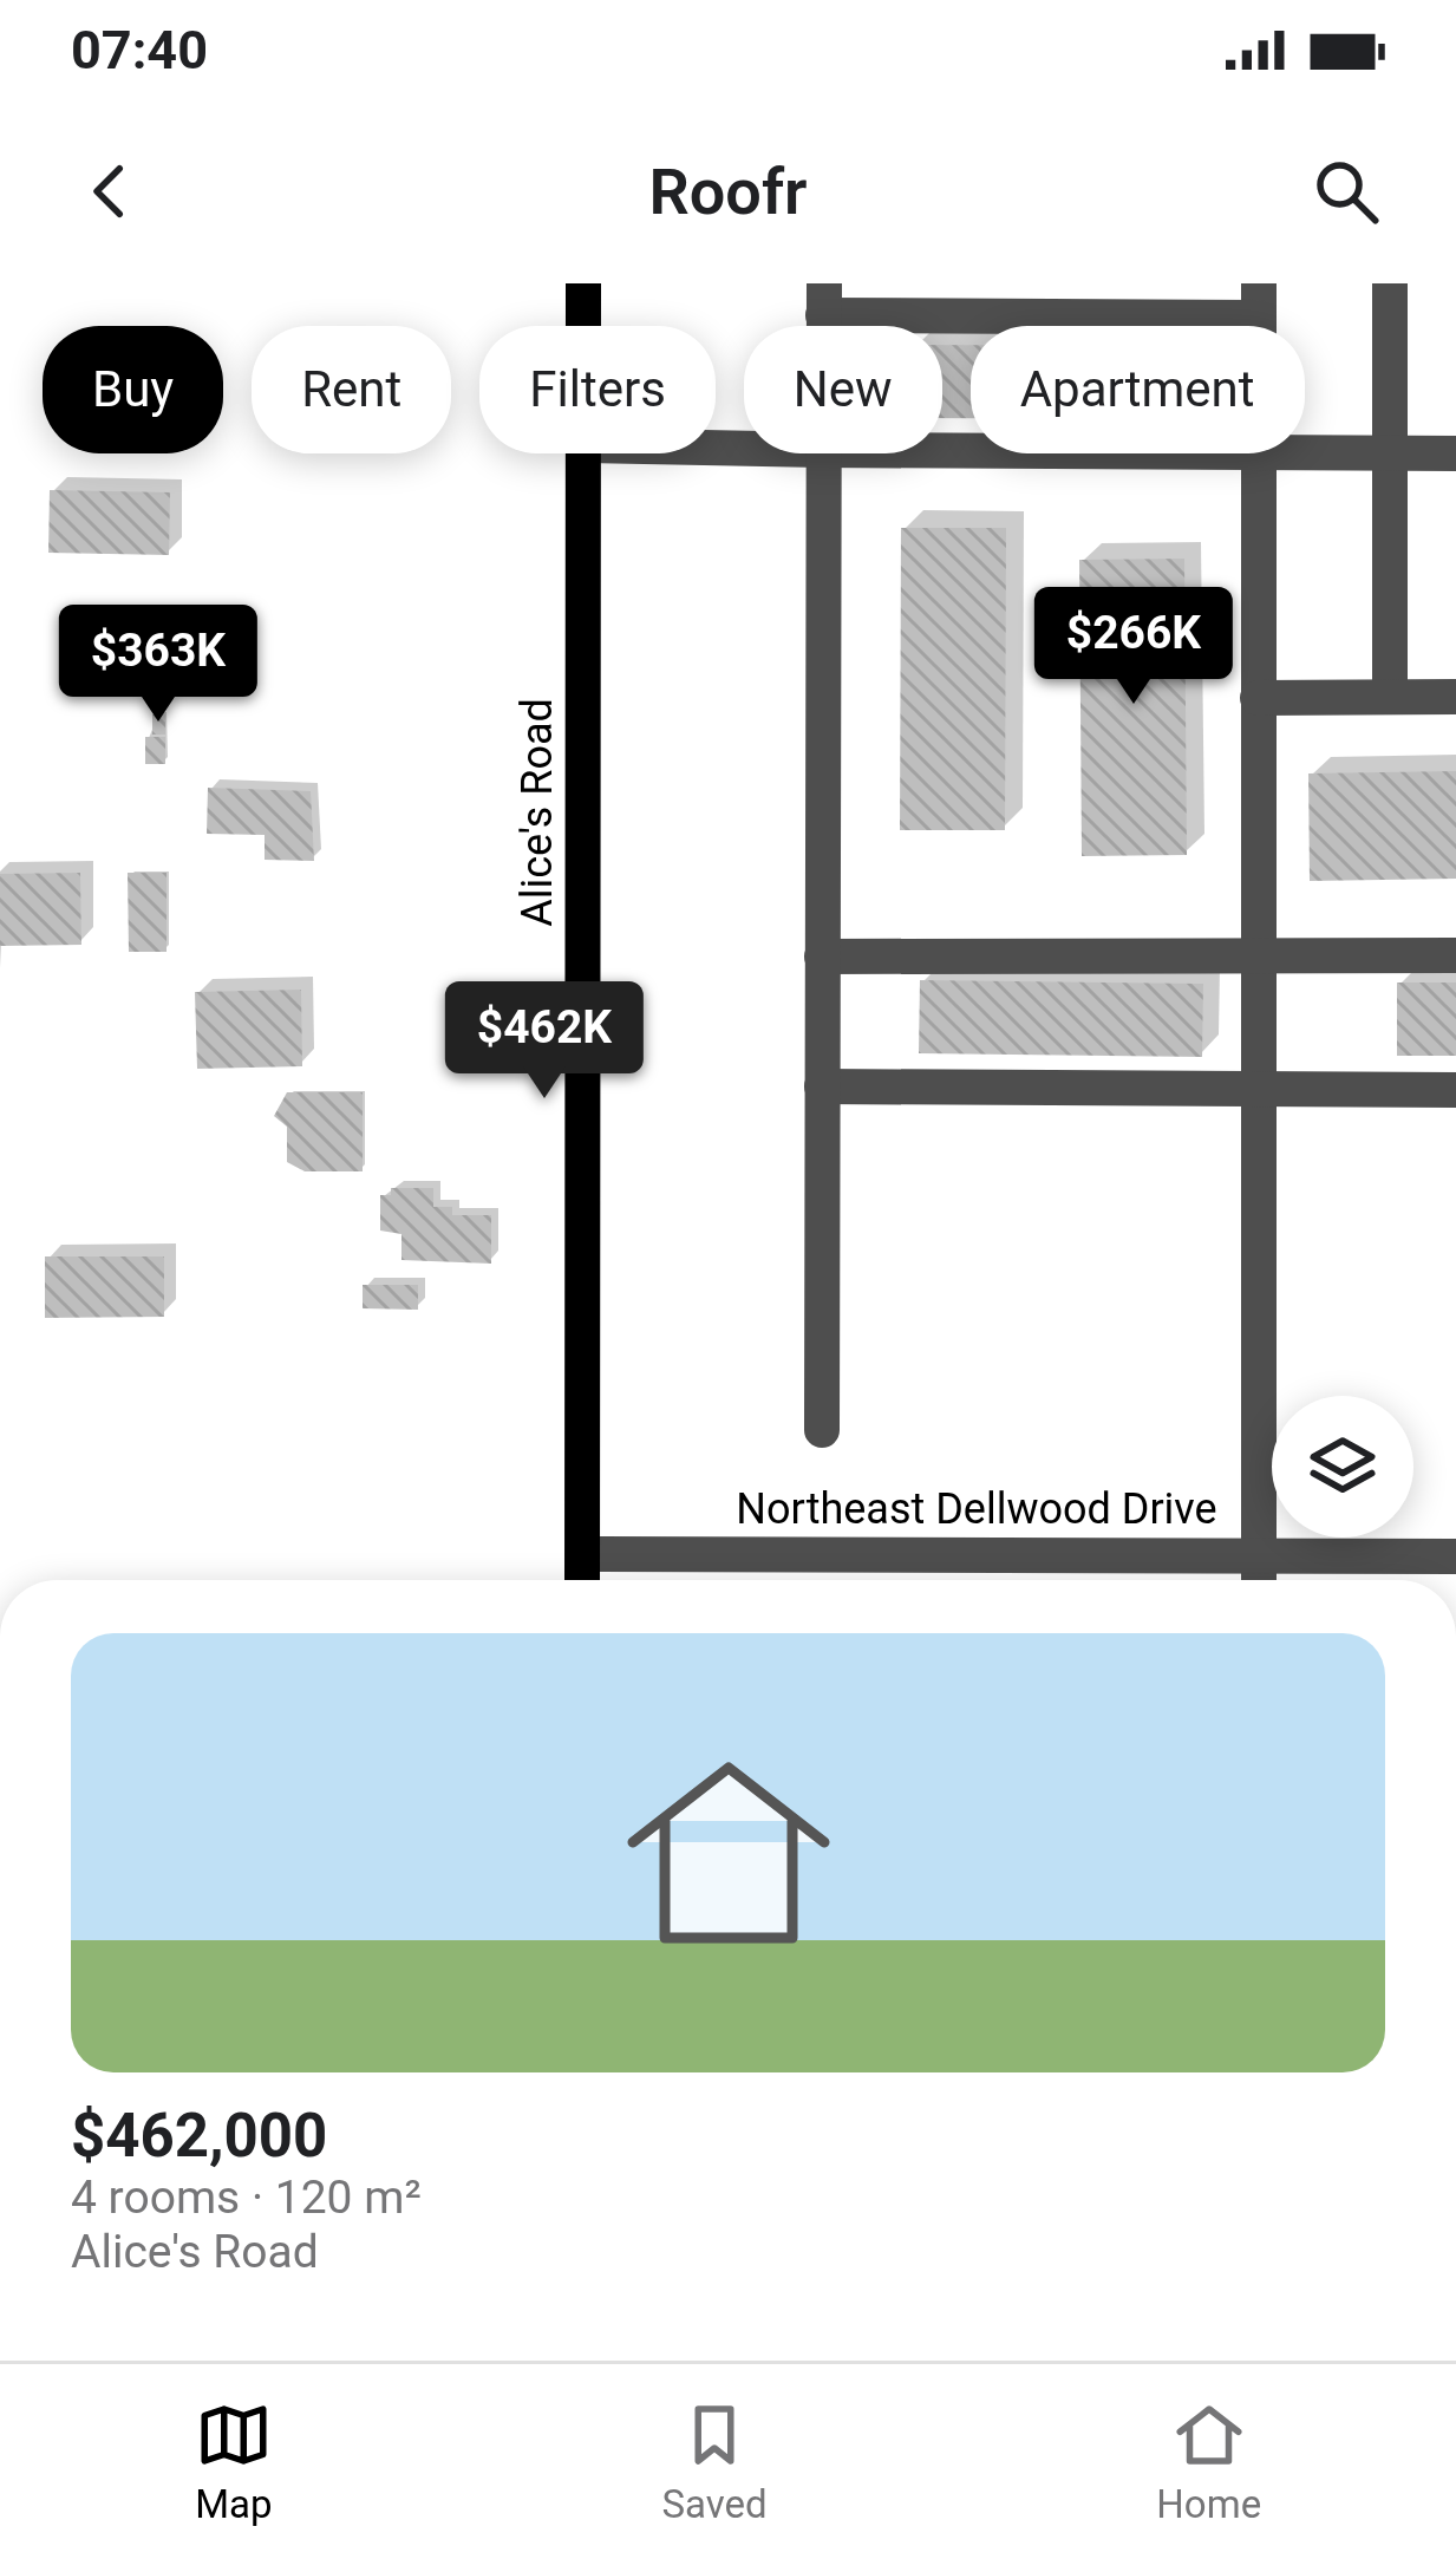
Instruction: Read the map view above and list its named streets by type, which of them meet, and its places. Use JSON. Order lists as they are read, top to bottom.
{
  "streets": {
    "main road": ["Alice's Road"],
    "street": ["Northeast Dellwood Drive"]
  },
  "crossings": [
    ["Alice's Road", "Northeast Dellwood Drive"]
  ],
  "page": {
    "status": "07:40",
    "header": "Roofr",
    "chip": [
      "Buy",
      "Rent",
      "Filters",
      "New",
      "Apartment"
    ],
    "price": ["$266K", "$363K", "$462K"],
    "list": [
      {
        "name": "$462,000",
        "note": "4 rooms · 120 m² · Alice's Road"
      }
    ],
    "tabs": ["Map", "Saved", "Home"]
  }
}
